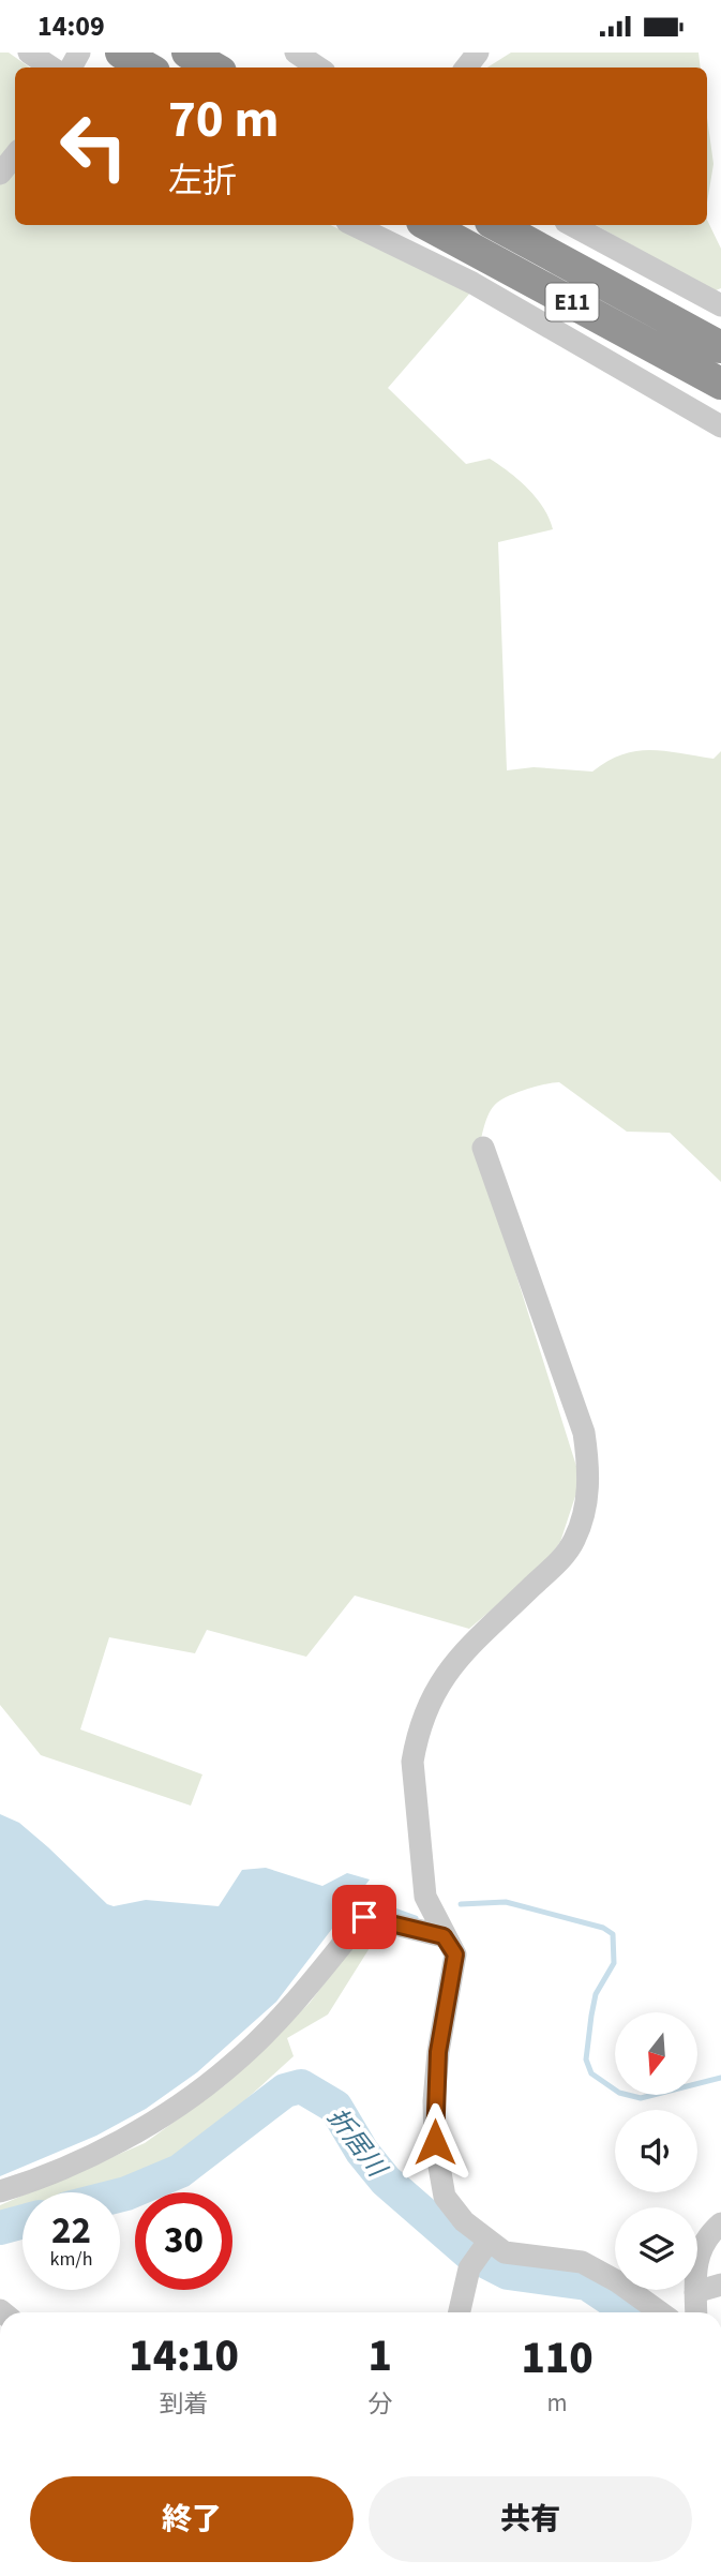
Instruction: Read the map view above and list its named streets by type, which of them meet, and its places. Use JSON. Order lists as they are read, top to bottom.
{
  "streets": {
    "highway": ["E11"]
  },
  "water": ["折居川"],
  "north": "bottom",
  "page": {
    "status": "14:09",
    "turn": ["70 m", "左折"],
    "speed": "22 km/h",
    "limit": "30",
    "eta": [
      "14:10",
      "到着",
      "1",
      "分",
      "110",
      "m"
    ],
    "buttons": ["終了", "共有"]
  }
}
